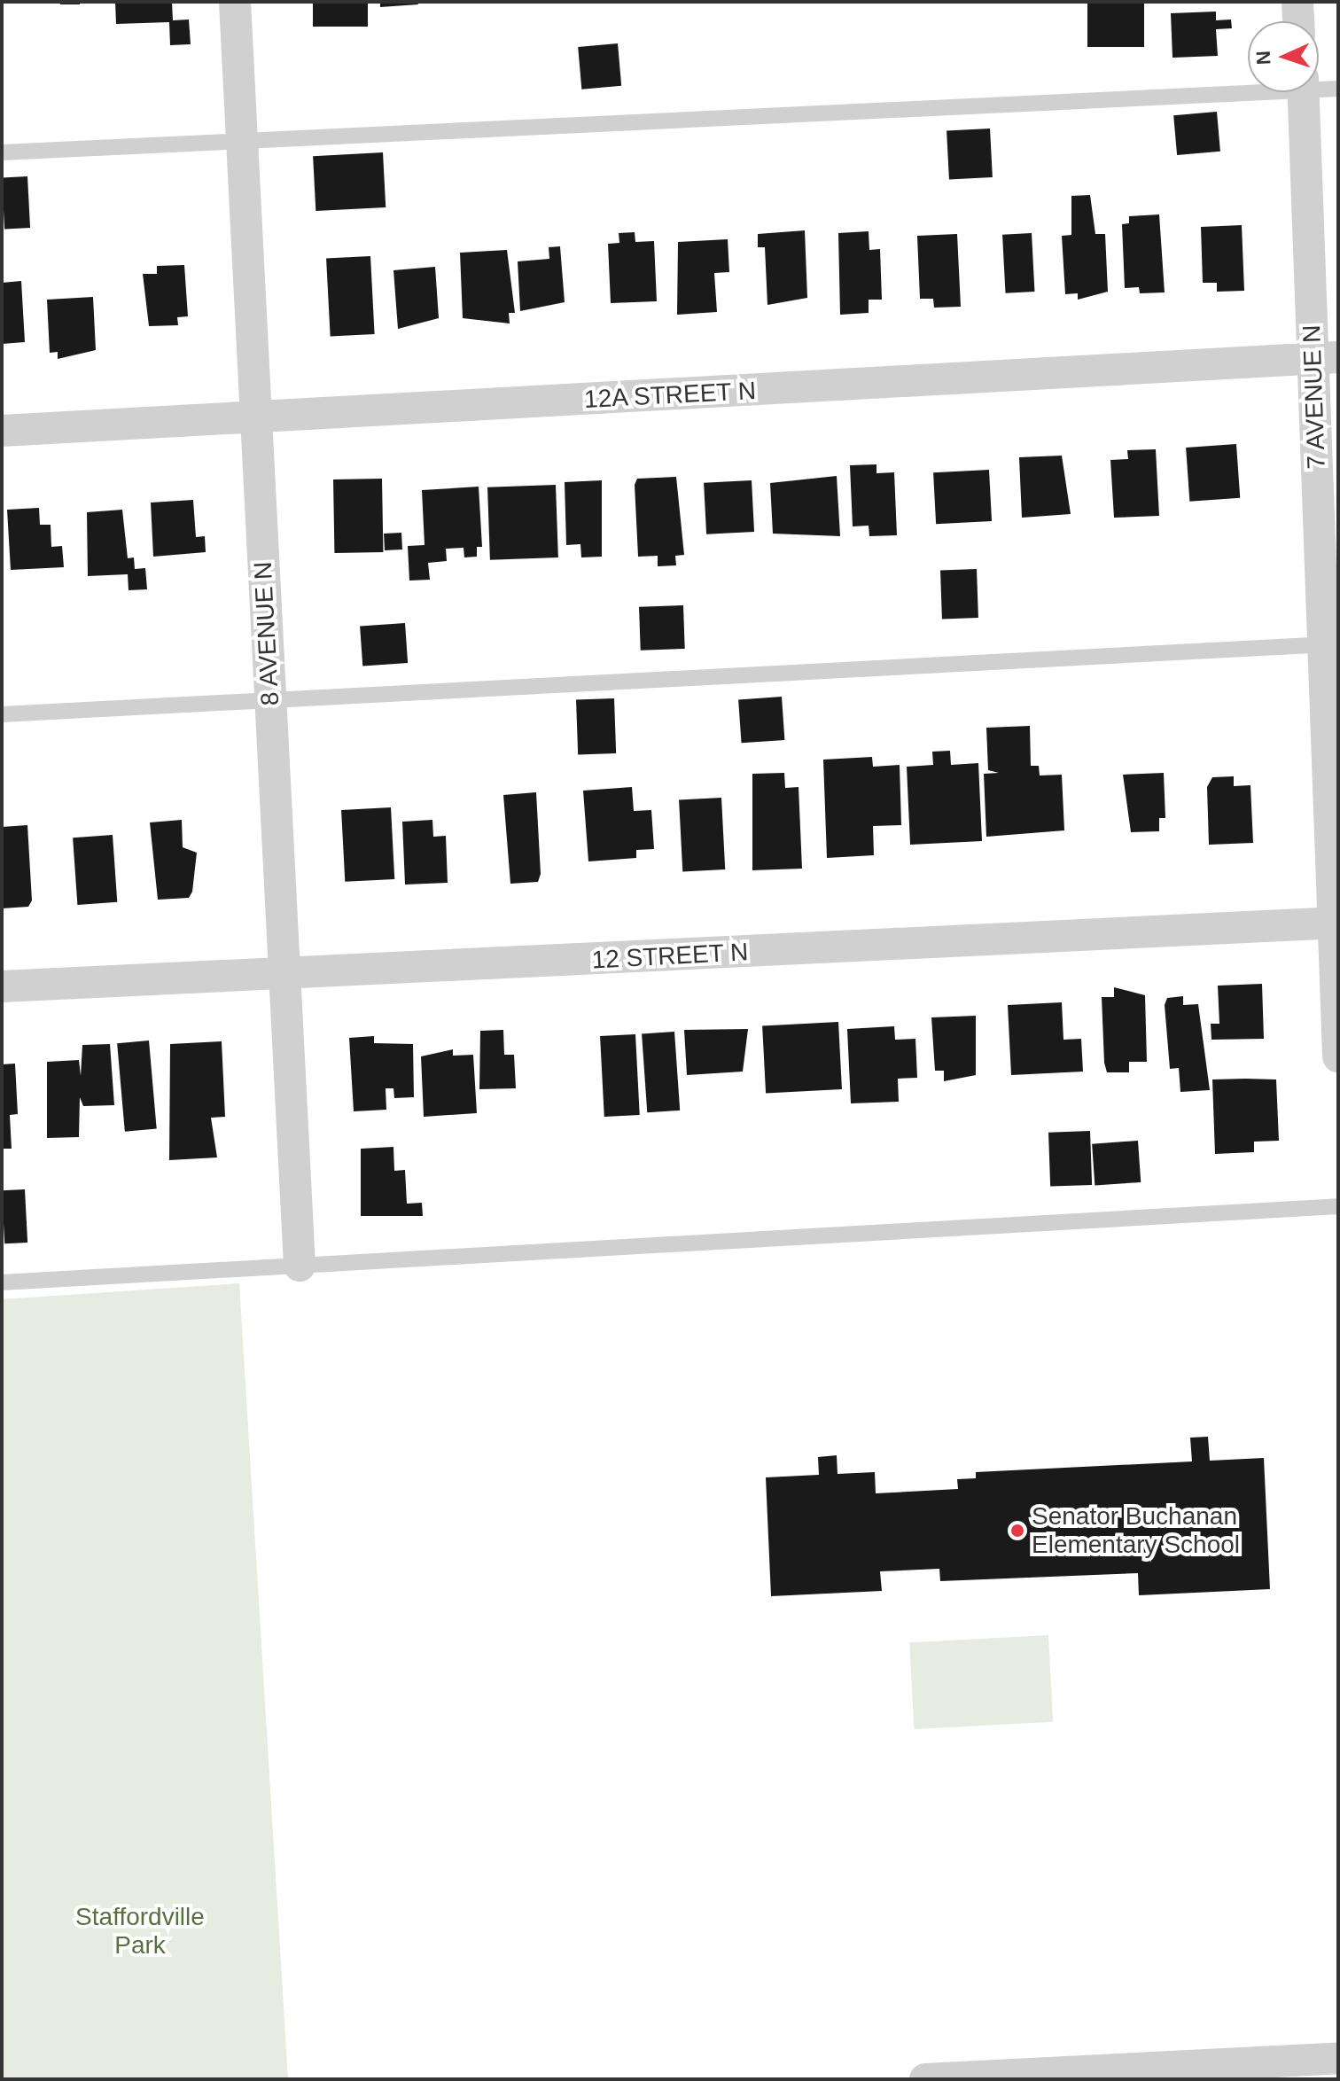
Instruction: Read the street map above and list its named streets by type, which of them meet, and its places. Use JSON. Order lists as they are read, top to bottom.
{
  "streets": {
    "street": [
      "12A STREET N",
      "7 AVENUE N",
      "8 AVENUE N",
      "12 STREET N"
    ]
  },
  "crossings": [
    ["12A STREET N", "7 AVENUE N"],
    ["12A STREET N", "8 AVENUE N"],
    ["7 AVENUE N", "12 STREET N"],
    ["8 AVENUE N", "12 STREET N"]
  ],
  "parks": ["Staffordville Park"],
  "places": ["Senator Buchanan Elementary School"],
  "north": "left"
}
